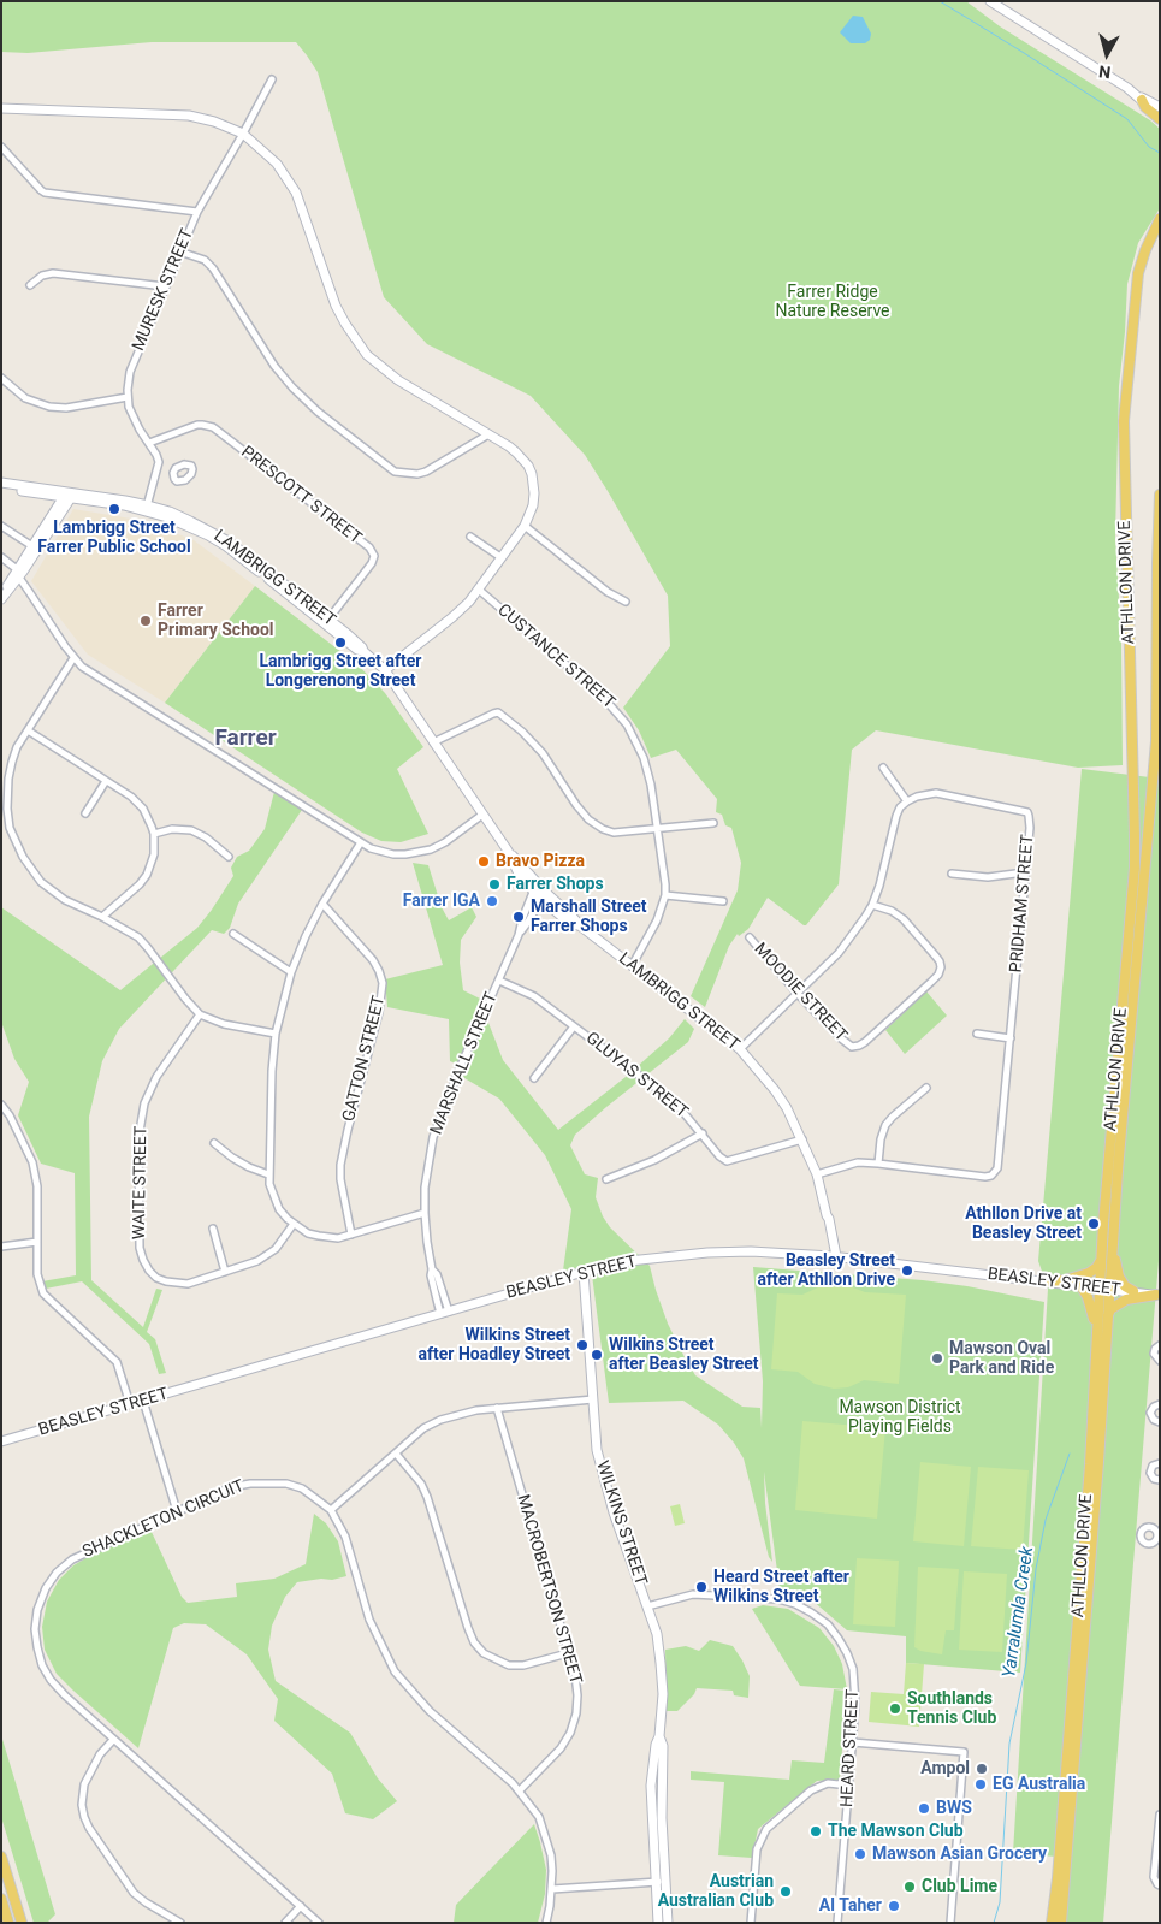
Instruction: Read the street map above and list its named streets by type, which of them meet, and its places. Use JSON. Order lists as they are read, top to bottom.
{
  "streets": {
    "main road": ["ATHLLON DRIVE"],
    "street": [
      "MURESK STREET",
      "PRESCOTT STREET",
      "LAMBRIGG STREET",
      "CUSTANCE STREET",
      "PRIDHAM STREET",
      "MOODIE STREET",
      "GATTON STREET",
      "MARSHALL STREET",
      "GLUYAS STREET",
      "WAITE STREET",
      "BEASLEY STREET",
      "SHACKLETON CIRCUIT",
      "WILKINS STREET",
      "MACROBERTSON STREET",
      "HEARD STREET"
    ]
  },
  "crossings": [
    ["MURESK STREET", "PRESCOTT STREET"],
    ["PRESCOTT STREET", "LAMBRIGG STREET"],
    ["LAMBRIGG STREET", "CUSTANCE STREET"],
    ["LAMBRIGG STREET", "PRIDHAM STREET"],
    ["LAMBRIGG STREET", "MARSHALL STREET"],
    ["LAMBRIGG STREET", "GLUYAS STREET"],
    ["LAMBRIGG STREET", "BEASLEY STREET"],
    ["ATHLLON DRIVE", "BEASLEY STREET"],
    ["MARSHALL STREET", "GLUYAS STREET"],
    ["MARSHALL STREET", "BEASLEY STREET"],
    ["BEASLEY STREET", "WILKINS STREET"],
    ["SHACKLETON CIRCUIT", "MACROBERTSON STREET"],
    ["WILKINS STREET", "HEARD STREET"]
  ],
  "districts": ["Farrer"],
  "water": ["Yarralumla Creek"],
  "parks": ["Farrer Ridge Nature Reserve", "Mawson District Playing Fields"],
  "places": [
    "Lambrigg Street Farrer Public School",
    "Farrer Primary School",
    "Lambrigg Street after Longerenong Street",
    "Bravo Pizza",
    "Farrer Shops",
    "Farrer IGA",
    "Marshall Street Farrer Shops",
    "Athllon Drive at Beasley Street",
    "Beasley Street after Athllon Drive",
    "Wilkins Street after Hoadley Street",
    "Wilkins Street after Beasley Street",
    "Mawson Oval Park and Ride",
    "Heard Street after Wilkins Street",
    "Southlands Tennis Club",
    "Ampol",
    "EG Australia",
    "BWS",
    "The Mawson Club",
    "Mawson Asian Grocery",
    "Club Lime",
    "Austrian Australian Club",
    "Al Taher"
  ],
  "north": "bottom"
}
